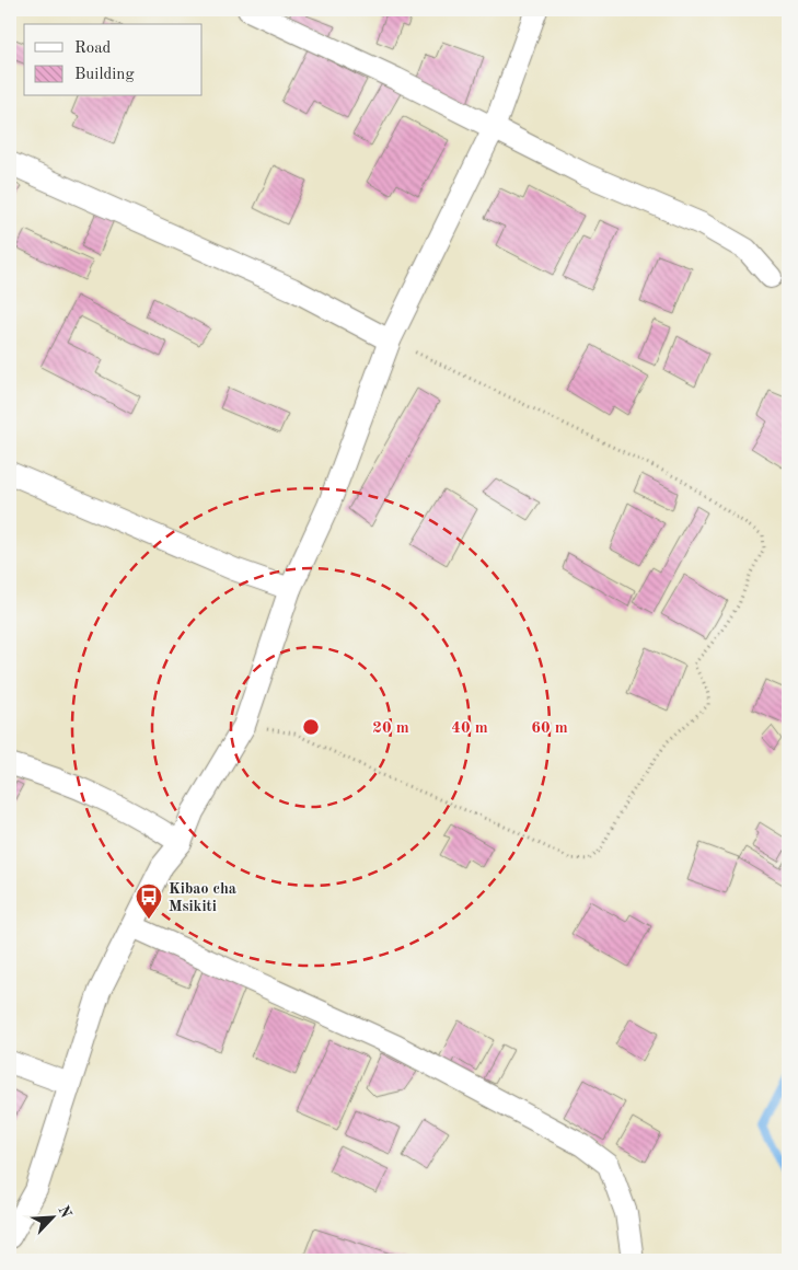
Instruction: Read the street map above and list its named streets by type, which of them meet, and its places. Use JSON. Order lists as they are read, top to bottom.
{
  "places": {
    "bus stop": ["Kibao cha Msikiti"]
  },
  "legend": ["Road", "Building"],
  "north": "top right",
  "rings": ["20 m", "40 m", "60 m"]
}
